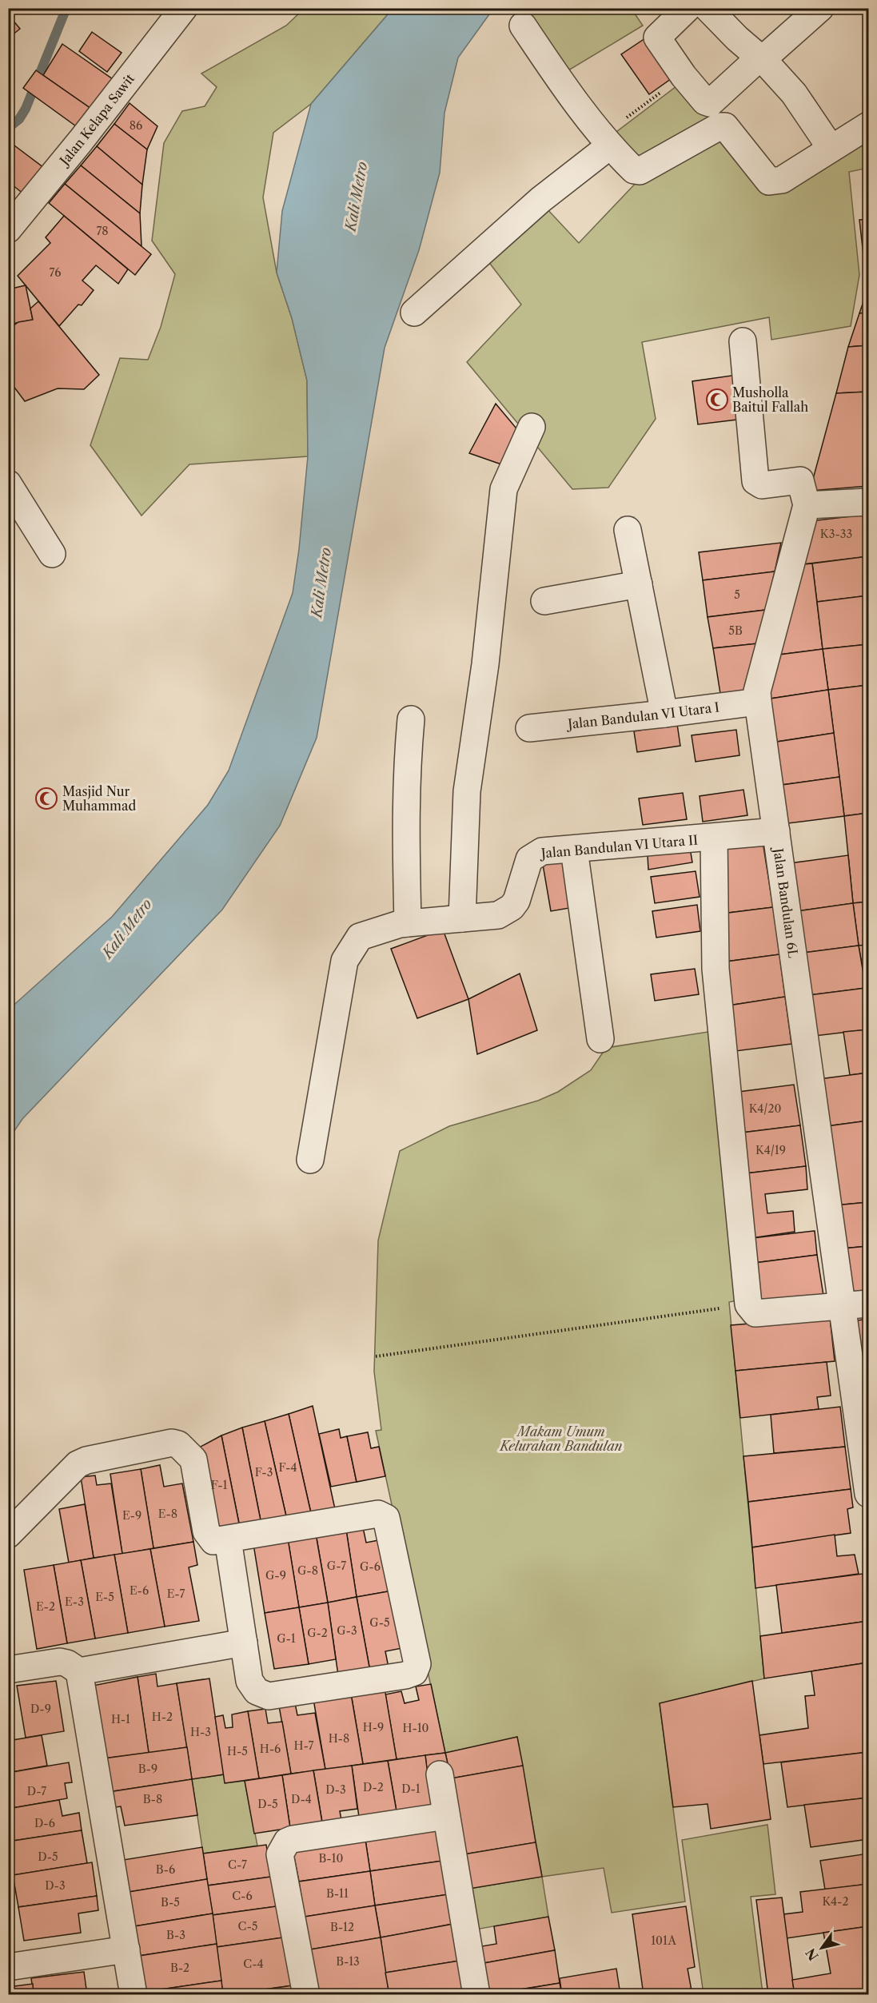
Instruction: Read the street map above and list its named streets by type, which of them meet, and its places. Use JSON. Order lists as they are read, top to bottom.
{
  "streets": {
    "street": [
      "Jalan Kelapa Sawit",
      "Jalan Bandulan VI Utara I",
      "Jalan Bandulan VI Utara II",
      "Jalan Bandulan 6L"
    ]
  },
  "crossings": [
    ["Jalan Bandulan VI Utara I", "Jalan Bandulan 6L"],
    ["Jalan Bandulan VI Utara II", "Jalan Bandulan 6L"]
  ],
  "water": ["Kali Metro"],
  "parks": ["Makam Umum Kelurahan Bandulan"],
  "places": {
    "mosque": ["Musholla Baitul Fallah", "Masjid Nur Muhammad"]
  },
  "house_numbers": [
    "86",
    "78",
    "76",
    "K3-33",
    "5",
    "5B",
    "K4/20",
    "K4/19",
    "F-4",
    "F-3",
    "F-1",
    "E-8",
    "E-9",
    "G-7",
    "G-6",
    "G-8",
    "G-9",
    "E-6",
    "E-7",
    "E-5",
    "E-3",
    "E-2",
    "G-5",
    "G-3",
    "G-2",
    "G-1",
    "D-9",
    "H-2",
    "H-1",
    "H-9",
    "H-10",
    "H-3",
    "H-8",
    "H-7",
    "H-6",
    "H-5",
    "B-9",
    "D-2",
    "D-1",
    "D-3",
    "D-7",
    "B-8",
    "D-4",
    "D-5",
    "D-6",
    "D-5",
    "B-10",
    "C-7",
    "B-6",
    "D-3",
    "B-11",
    "C-6",
    "K4-2",
    "B-5",
    "C-5",
    "B-12",
    "B-3",
    "101A",
    "B-13",
    "C-4",
    "B-2"
  ],
  "north": "bottom left"
}
